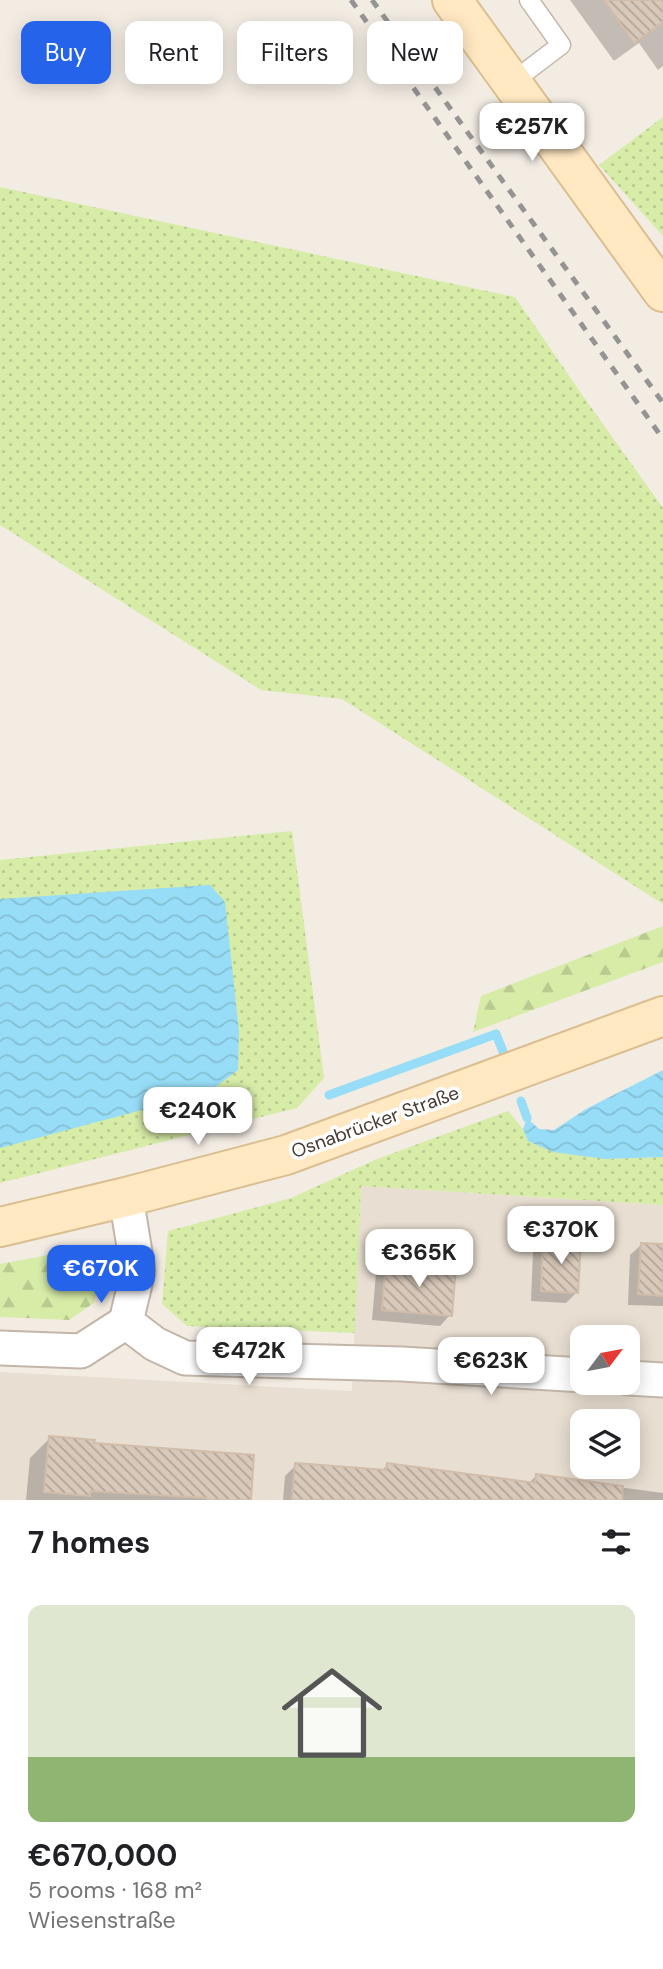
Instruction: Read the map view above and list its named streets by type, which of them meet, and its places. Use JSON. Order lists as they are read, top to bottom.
{
  "streets": {
    "main road": ["Osnabrücker Straße"]
  },
  "north": "top right",
  "page": {
    "chip": [
      "Buy",
      "Rent",
      "Filters",
      "New"
    ],
    "price": [
      "€257K",
      "€240K",
      "€370K",
      "€365K",
      "€670K",
      "€472K",
      "€623K"
    ],
    "heading": "7 homes",
    "list": [
      {
        "name": "€670,000",
        "note": "5 rooms · 168 m² · Wiesenstraße"
      }
    ]
  }
}
